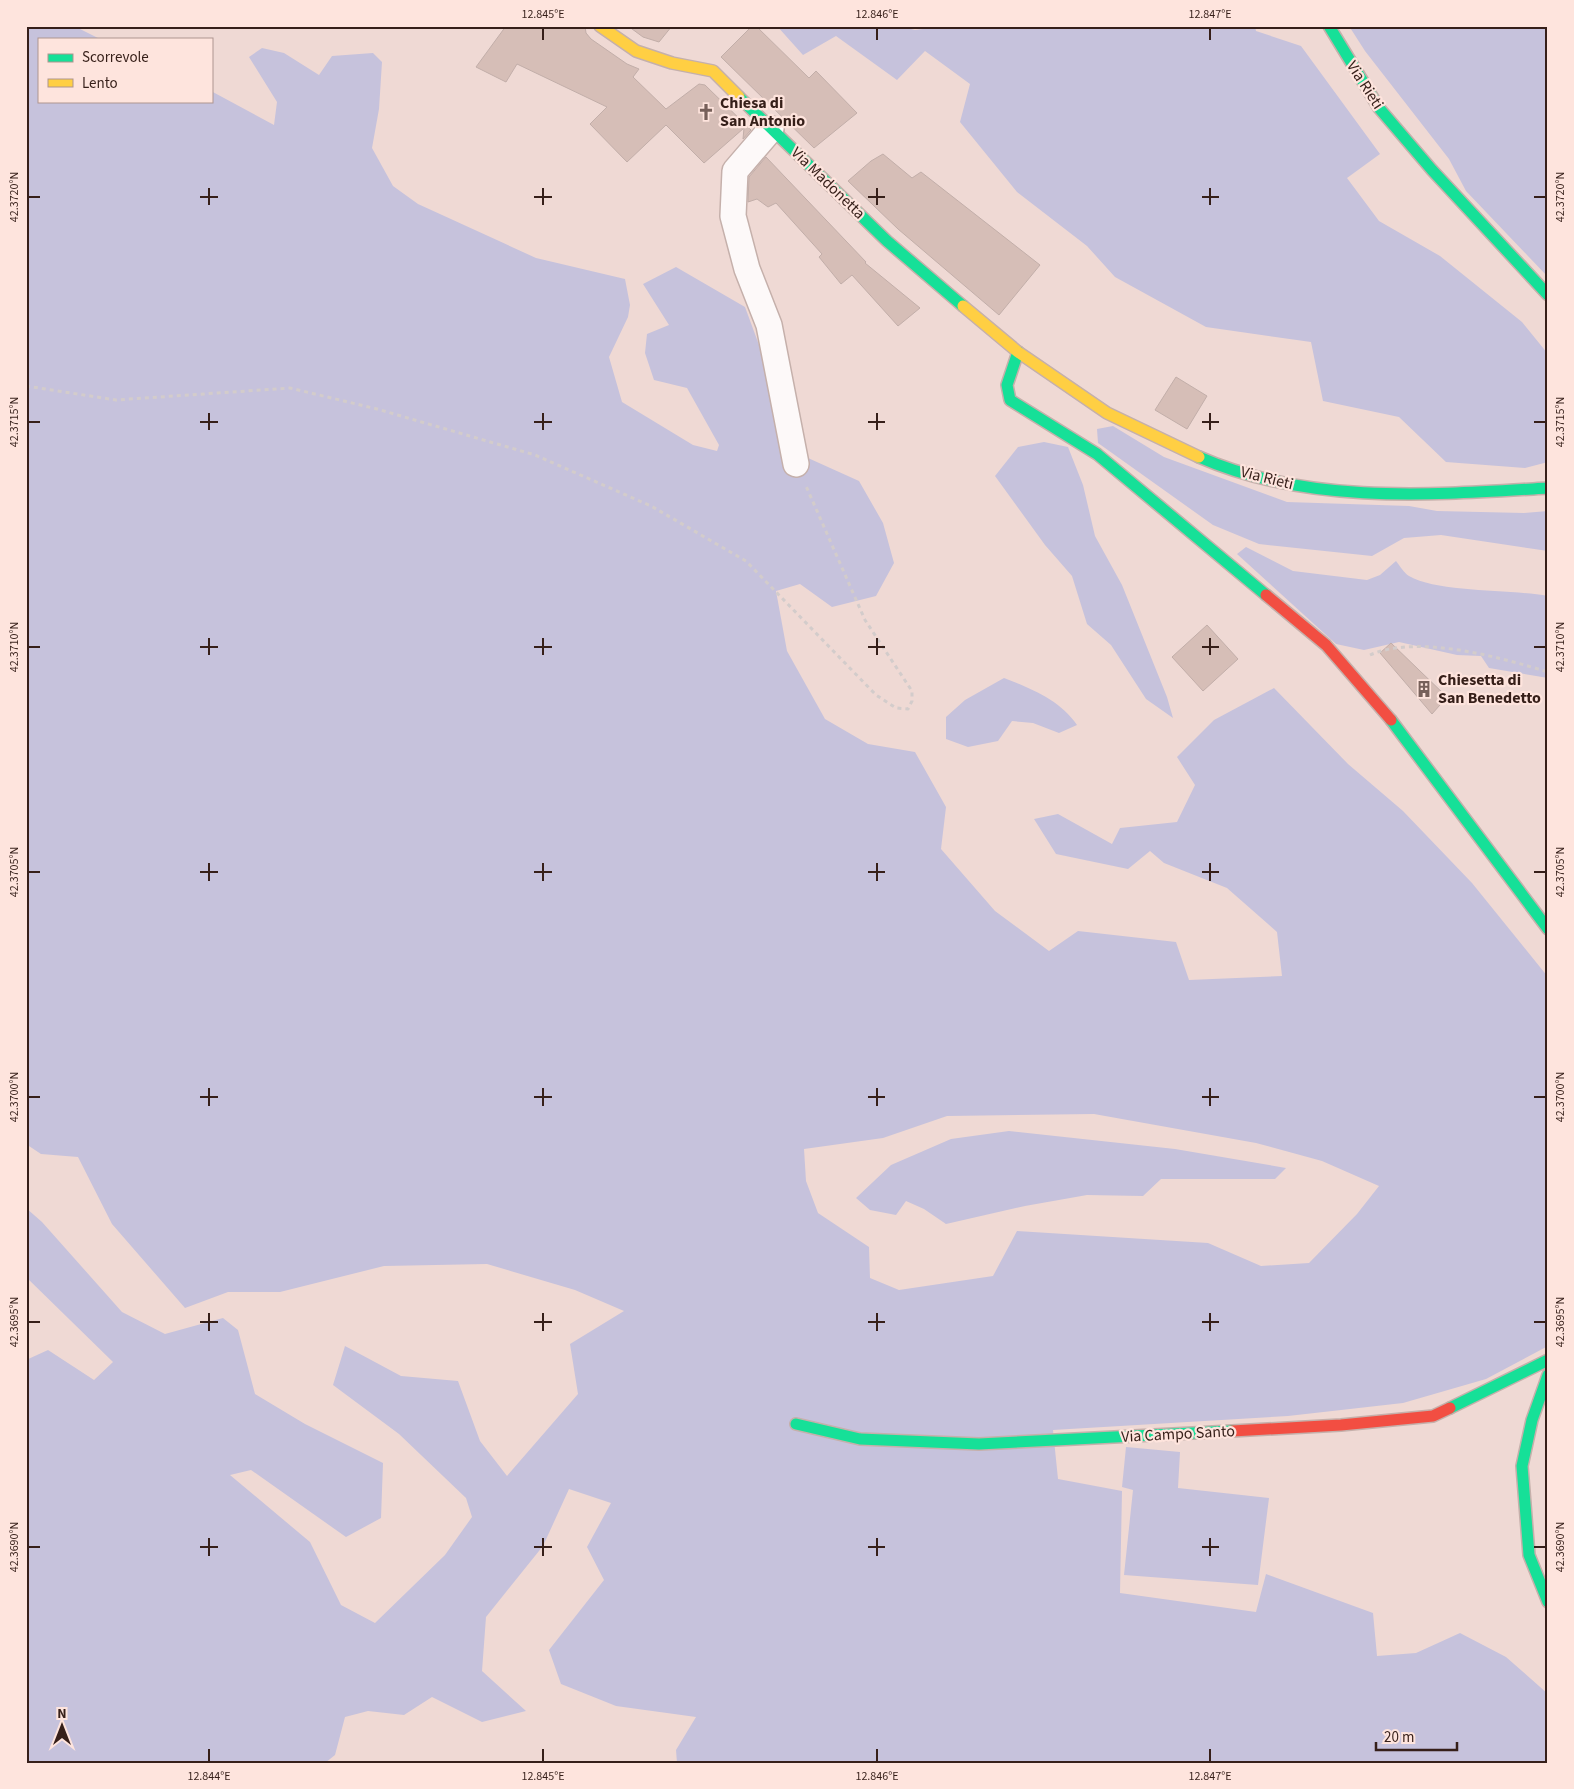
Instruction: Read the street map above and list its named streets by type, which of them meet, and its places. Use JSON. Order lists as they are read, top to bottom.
{
  "streets": {
    "street": ["Via Rieti", "Via Madonetta", "Via Campo Santo"]
  },
  "crossings": [
    ["Via Rieti", "Via Madonetta"]
  ],
  "places": {
    "church": ["Chiesa di San Antonio"],
    "building": ["Chiesetta di San Benedetto"]
  },
  "legend": ["Scorrevole", "Lento"],
  "scale_bar": "20 m",
  "north": "top",
  "coordinates": [
    "12.845°E",
    "12.846°E",
    "12.847°E",
    "42.3720°N",
    "42.3715°N",
    "42.3710°N",
    "42.3705°N",
    "42.3700°N",
    "42.3695°N",
    "42.3690°N",
    "12.844°E"
  ]
}
